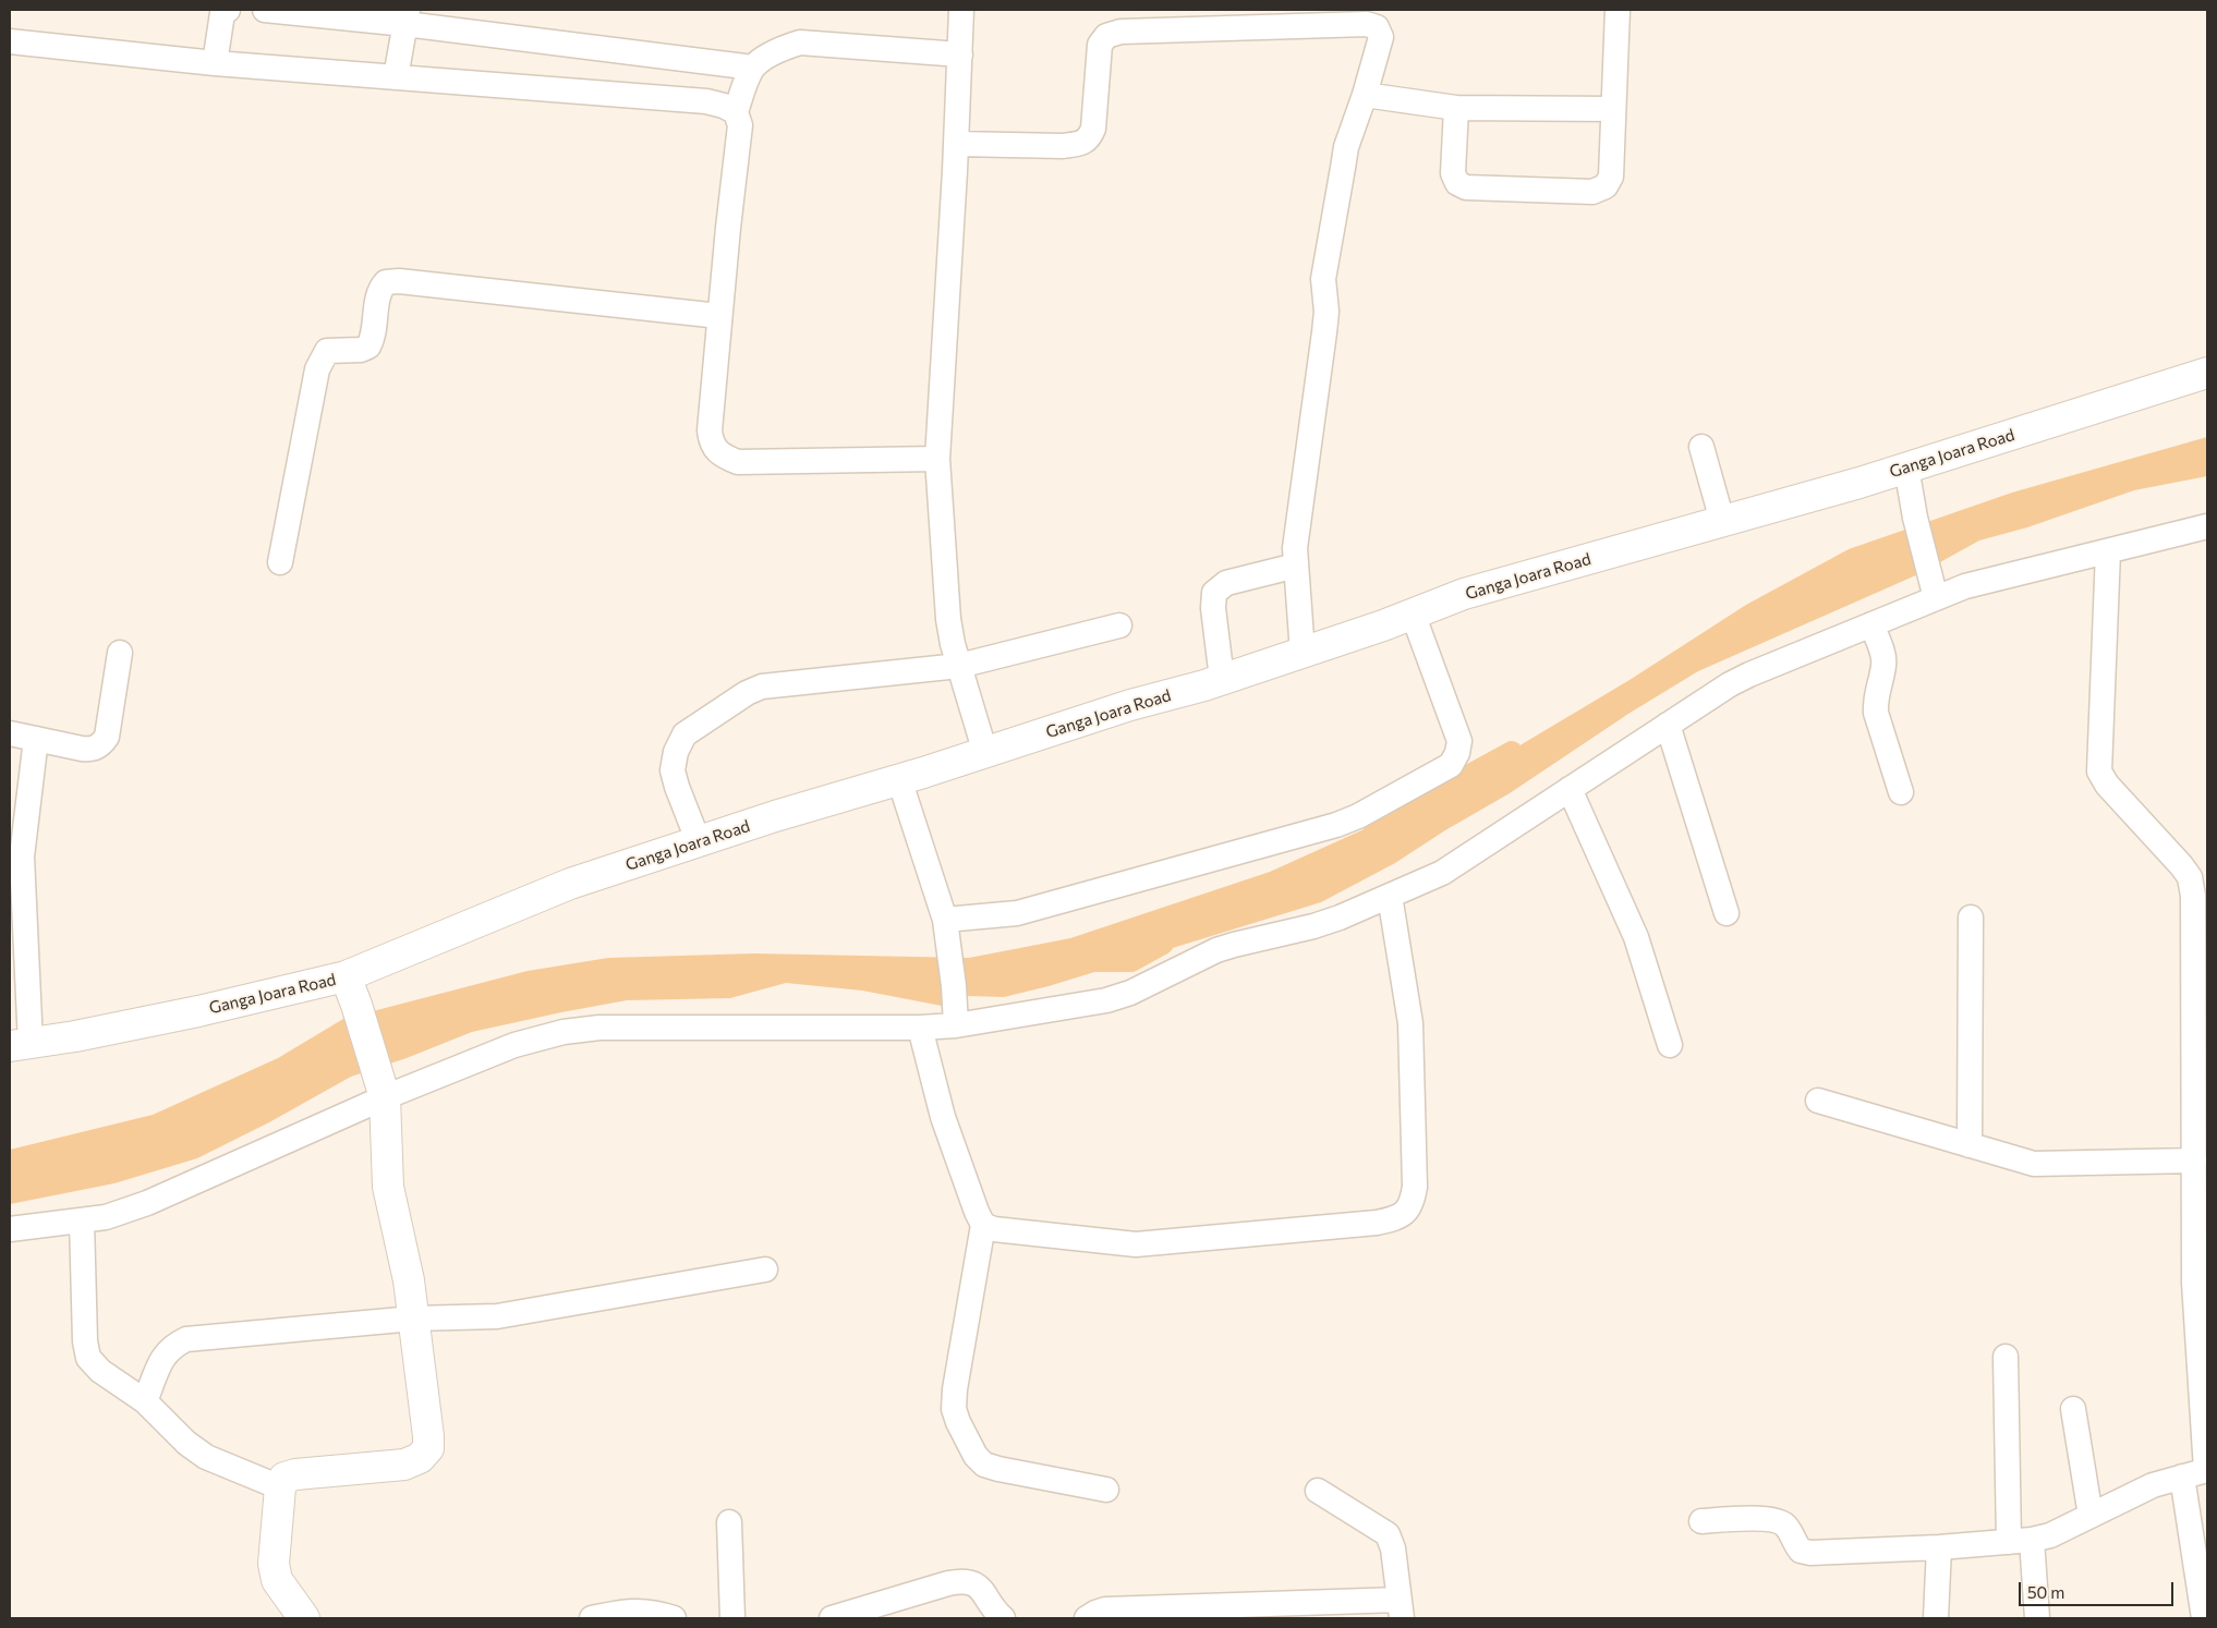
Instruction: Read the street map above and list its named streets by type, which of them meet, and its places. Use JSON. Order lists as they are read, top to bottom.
{
  "streets": {
    "main road": ["Ganga Joara Road"]
  },
  "scale_bar": "50 m"
}
